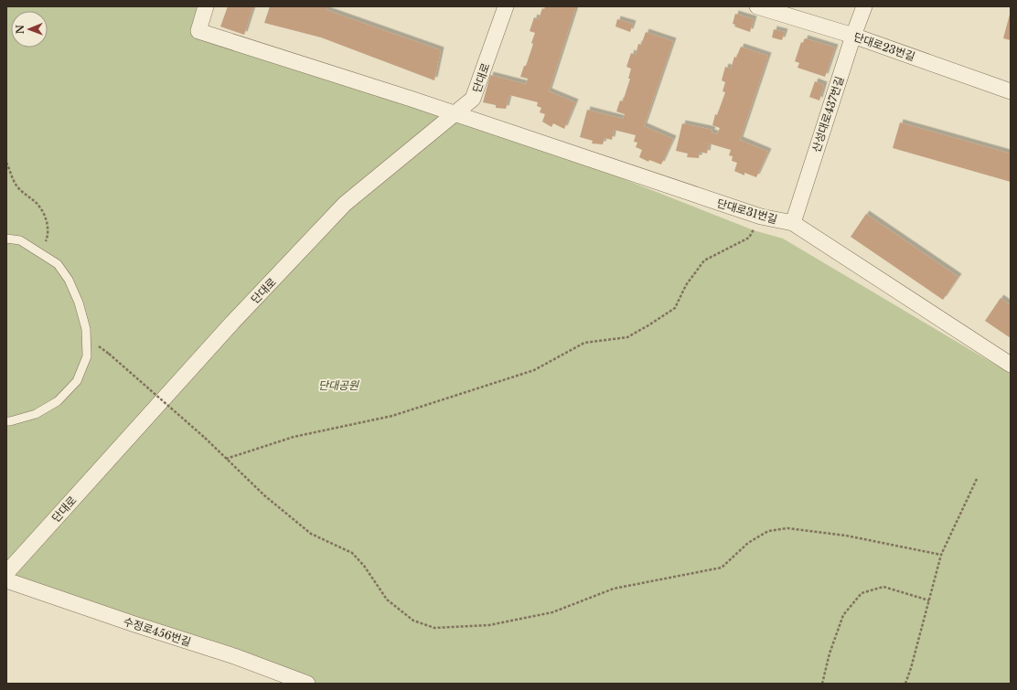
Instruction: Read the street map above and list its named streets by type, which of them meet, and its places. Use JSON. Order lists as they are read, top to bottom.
{
  "streets": {
    "street": [
      "단대로23번길",
      "단대로",
      "산성대로437번길",
      "단대로31번길",
      "수정로456번길"
    ]
  },
  "crossings": [
    ["단대로23번길", "산성대로437번길"],
    ["단대로", "단대로31번길"],
    ["산성대로437번길", "단대로31번길"]
  ],
  "parks": ["단대공원"],
  "north": "left"
}
